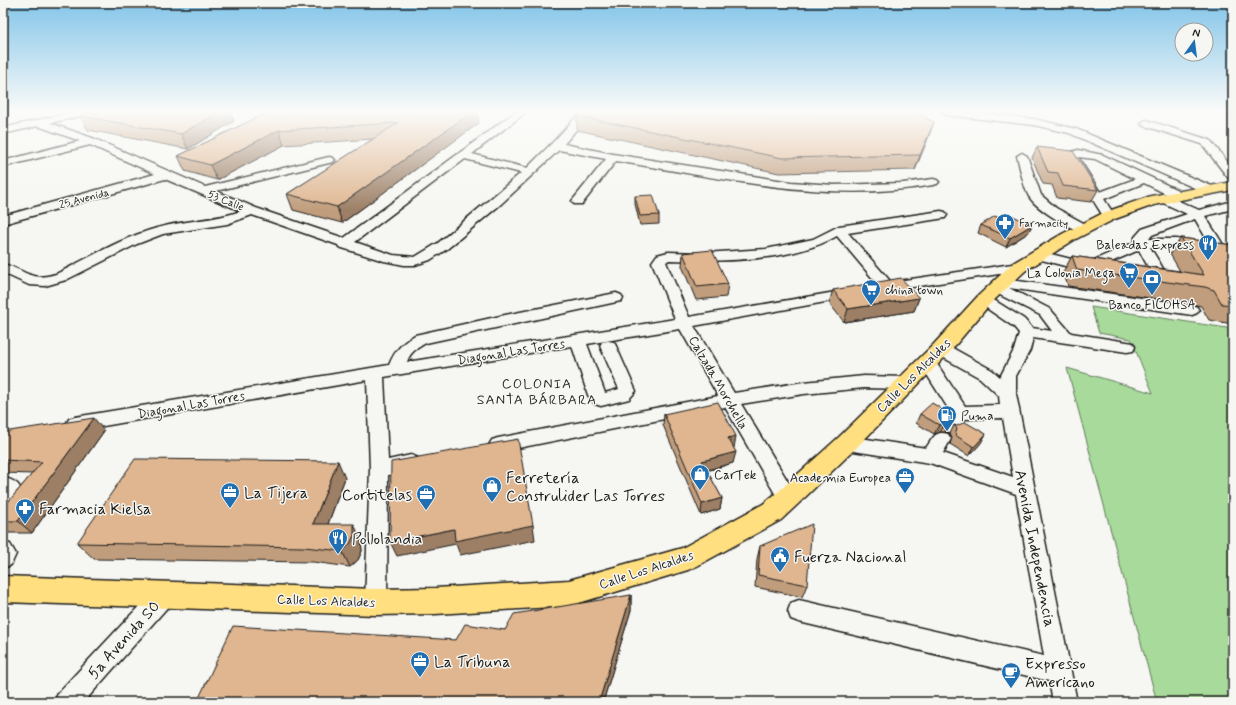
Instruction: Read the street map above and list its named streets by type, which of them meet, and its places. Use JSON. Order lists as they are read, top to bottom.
{
  "streets": {
    "main road": ["Calle Los Alcaldes"],
    "street": [
      "25 Avenida",
      "53 Calle",
      "Diagonal Las Torres",
      "Calzada Morchella",
      "Avenida Independencia",
      "5a Avenida SO"
    ]
  },
  "crossings": [
    ["25 Avenida", "53 Calle"],
    ["Diagonal Las Torres", "Calle Los Alcaldes"],
    ["Diagonal Las Torres", "Calzada Morchella"],
    ["Calle Los Alcaldes", "Calzada Morchella"],
    ["Calle Los Alcaldes", "5a Avenida SO"]
  ],
  "districts": ["COLONIA SANTA BÁRBARA"],
  "places": {
    "pharmacy": ["Farmacity", "Farmacia Kielsa"],
    "restaurant": ["Baleadas Express", "Pollolandia"],
    "supermarket": ["La Colonia Mega", "china town"],
    "bank": ["Banco FICOHSA"],
    "fuel station": ["Puma"],
    "shop": ["CarTek", "Ferretería Construlider Las Torres"],
    "office": [
      "Academia Europea",
      "La Tijera",
      "Cortitelas",
      "La Tribuna"
    ],
    "public building": ["Fuerza Nacional"],
    "cafe": ["Expresso Americano"]
  },
  "north": "top"
}
